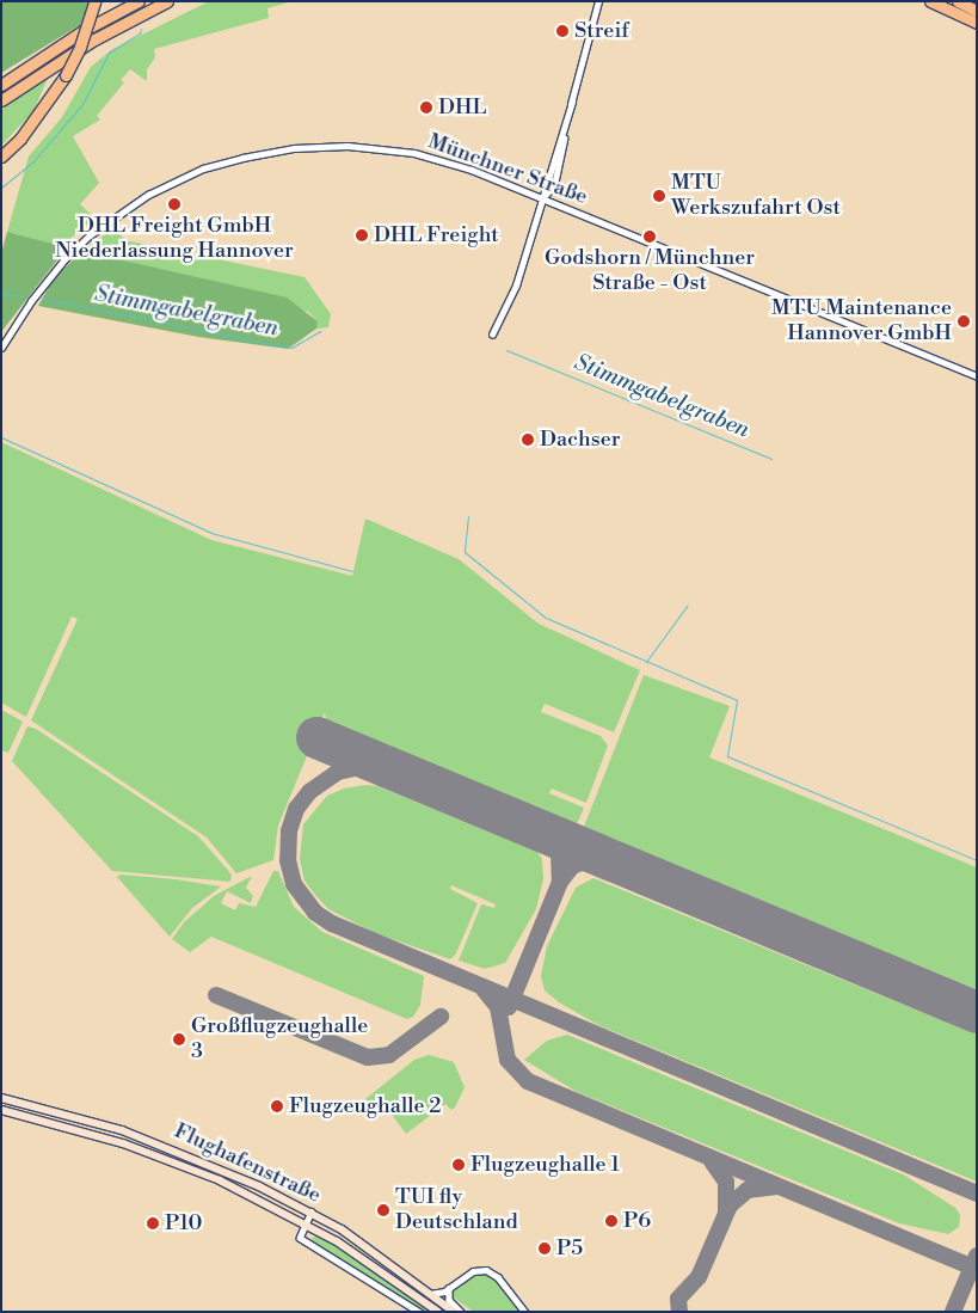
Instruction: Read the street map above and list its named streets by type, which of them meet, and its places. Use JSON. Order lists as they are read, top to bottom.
{
  "streets": {
    "main road": ["Flughafenstraße"],
    "street": ["Münchner Straße"]
  },
  "water": ["Stimmgabelgraben"],
  "places": [
    "Streif",
    "DHL",
    "MTU Werkszufahrt Ost",
    "DHL Freight GmbH Niederlassung Hannover",
    "DHL Freight",
    "Godshorn / Münchner Straße - Ost",
    "MTU Maintenance Hannover GmbH",
    "Dachser",
    "Großflugzeughalle 3",
    "Flugzeughalle 2",
    "Flugzeughalle 1",
    "TUI fly Deutschland",
    "P6",
    "P10",
    "P5"
  ]
}
